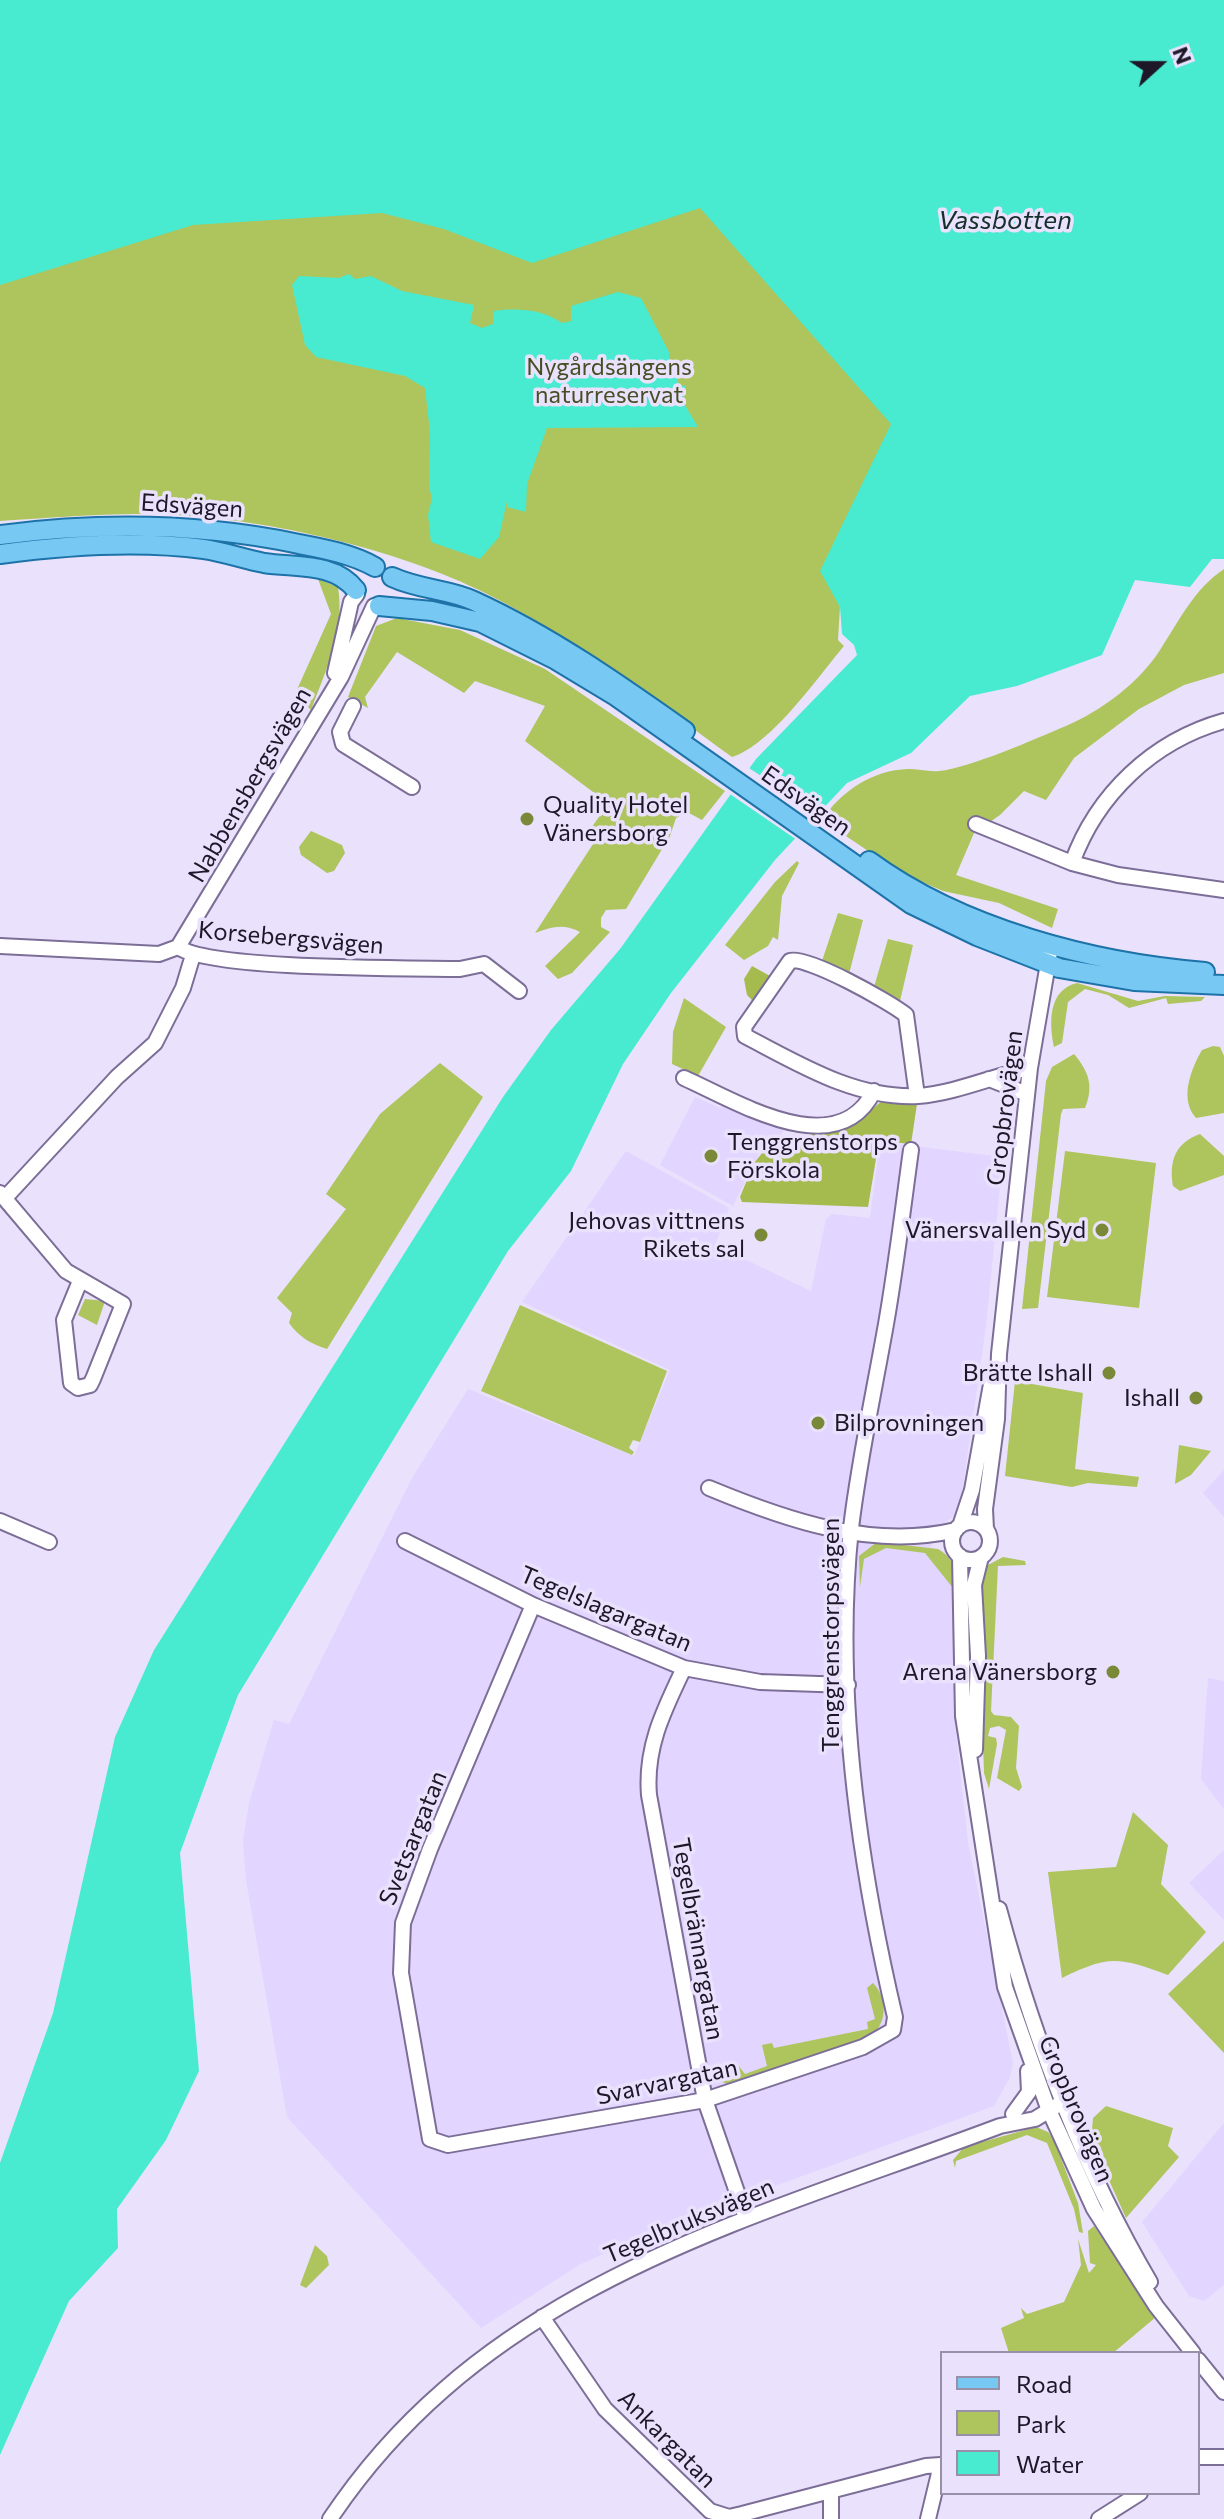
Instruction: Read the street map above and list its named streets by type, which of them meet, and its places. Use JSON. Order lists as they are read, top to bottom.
{
  "streets": {
    "main road": ["Edsvägen"],
    "street": [
      "Nabbensbergsvägen",
      "Korsebergsvägen",
      "Gropbrovägen",
      "Tegelslagargatan",
      "Tenggrenstorpsvägen",
      "Svetsargatan",
      "Tegelbrännargatan",
      "Svarvargatan",
      "Tegelbruksvägen",
      "Ankargatan"
    ]
  },
  "crossings": [
    ["Edsvägen", "Nabbensbergsvägen"],
    ["Edsvägen", "Gropbrovägen"],
    ["Nabbensbergsvägen", "Korsebergsvägen"],
    ["Gropbrovägen", "Tegelbruksvägen"],
    ["Tegelslagargatan", "Tenggrenstorpsvägen"],
    ["Tegelslagargatan", "Svetsargatan"],
    ["Tegelslagargatan", "Tegelbrännargatan"],
    ["Tenggrenstorpsvägen", "Svarvargatan"],
    ["Svetsargatan", "Svarvargatan"],
    ["Tegelbrännargatan", "Svarvargatan"],
    ["Tegelbrännargatan", "Tegelbruksvägen"],
    ["Tegelbruksvägen", "Ankargatan"]
  ],
  "water": ["Vassbotten"],
  "parks": ["Nygårdsängens naturreservat"],
  "places": [
    "Quality Hotel Vänersborg",
    "Tenggrenstorps Förskola",
    "Vänersvallen Syd",
    "Jehovas vittnens Rikets sal",
    "Brätte Ishall",
    "Ishall",
    "Bilprovningen",
    "Arena Vänersborg"
  ],
  "legend": ["Road", "Park", "Water"],
  "north": "right"
}
